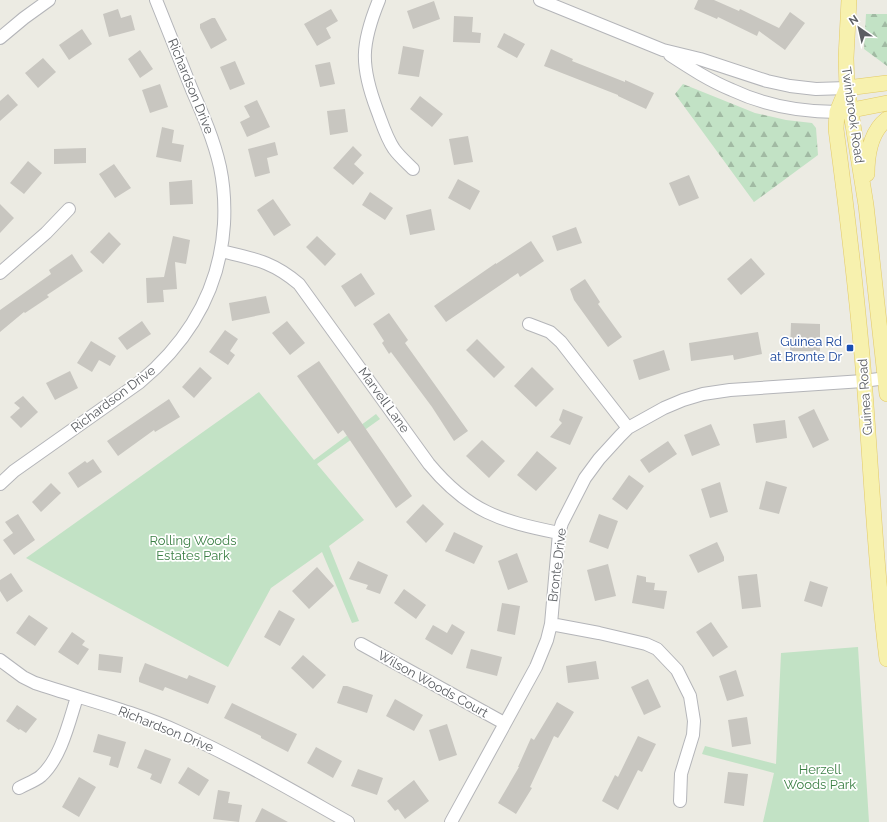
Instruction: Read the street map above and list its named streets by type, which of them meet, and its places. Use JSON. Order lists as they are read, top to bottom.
{
  "streets": {
    "main road": ["Twinbrook Road", "Guinea Road"],
    "street": [
      "Richardson Drive",
      "Marvell Lane",
      "Bronte Drive",
      "Wilson Woods Court"
    ]
  },
  "crossings": [
    ["Richardson Drive", "Marvell Lane"],
    ["Twinbrook Road", "Guinea Road"],
    ["Guinea Road", "Bronte Drive"],
    ["Marvell Lane", "Bronte Drive"],
    ["Bronte Drive", "Wilson Woods Court"]
  ],
  "parks": ["Rolling Woods Estates Park", "Herzell Woods Park"],
  "places": {
    "transit": ["Guinea Rd at Bronte Dr"]
  },
  "north": "top left"
}
